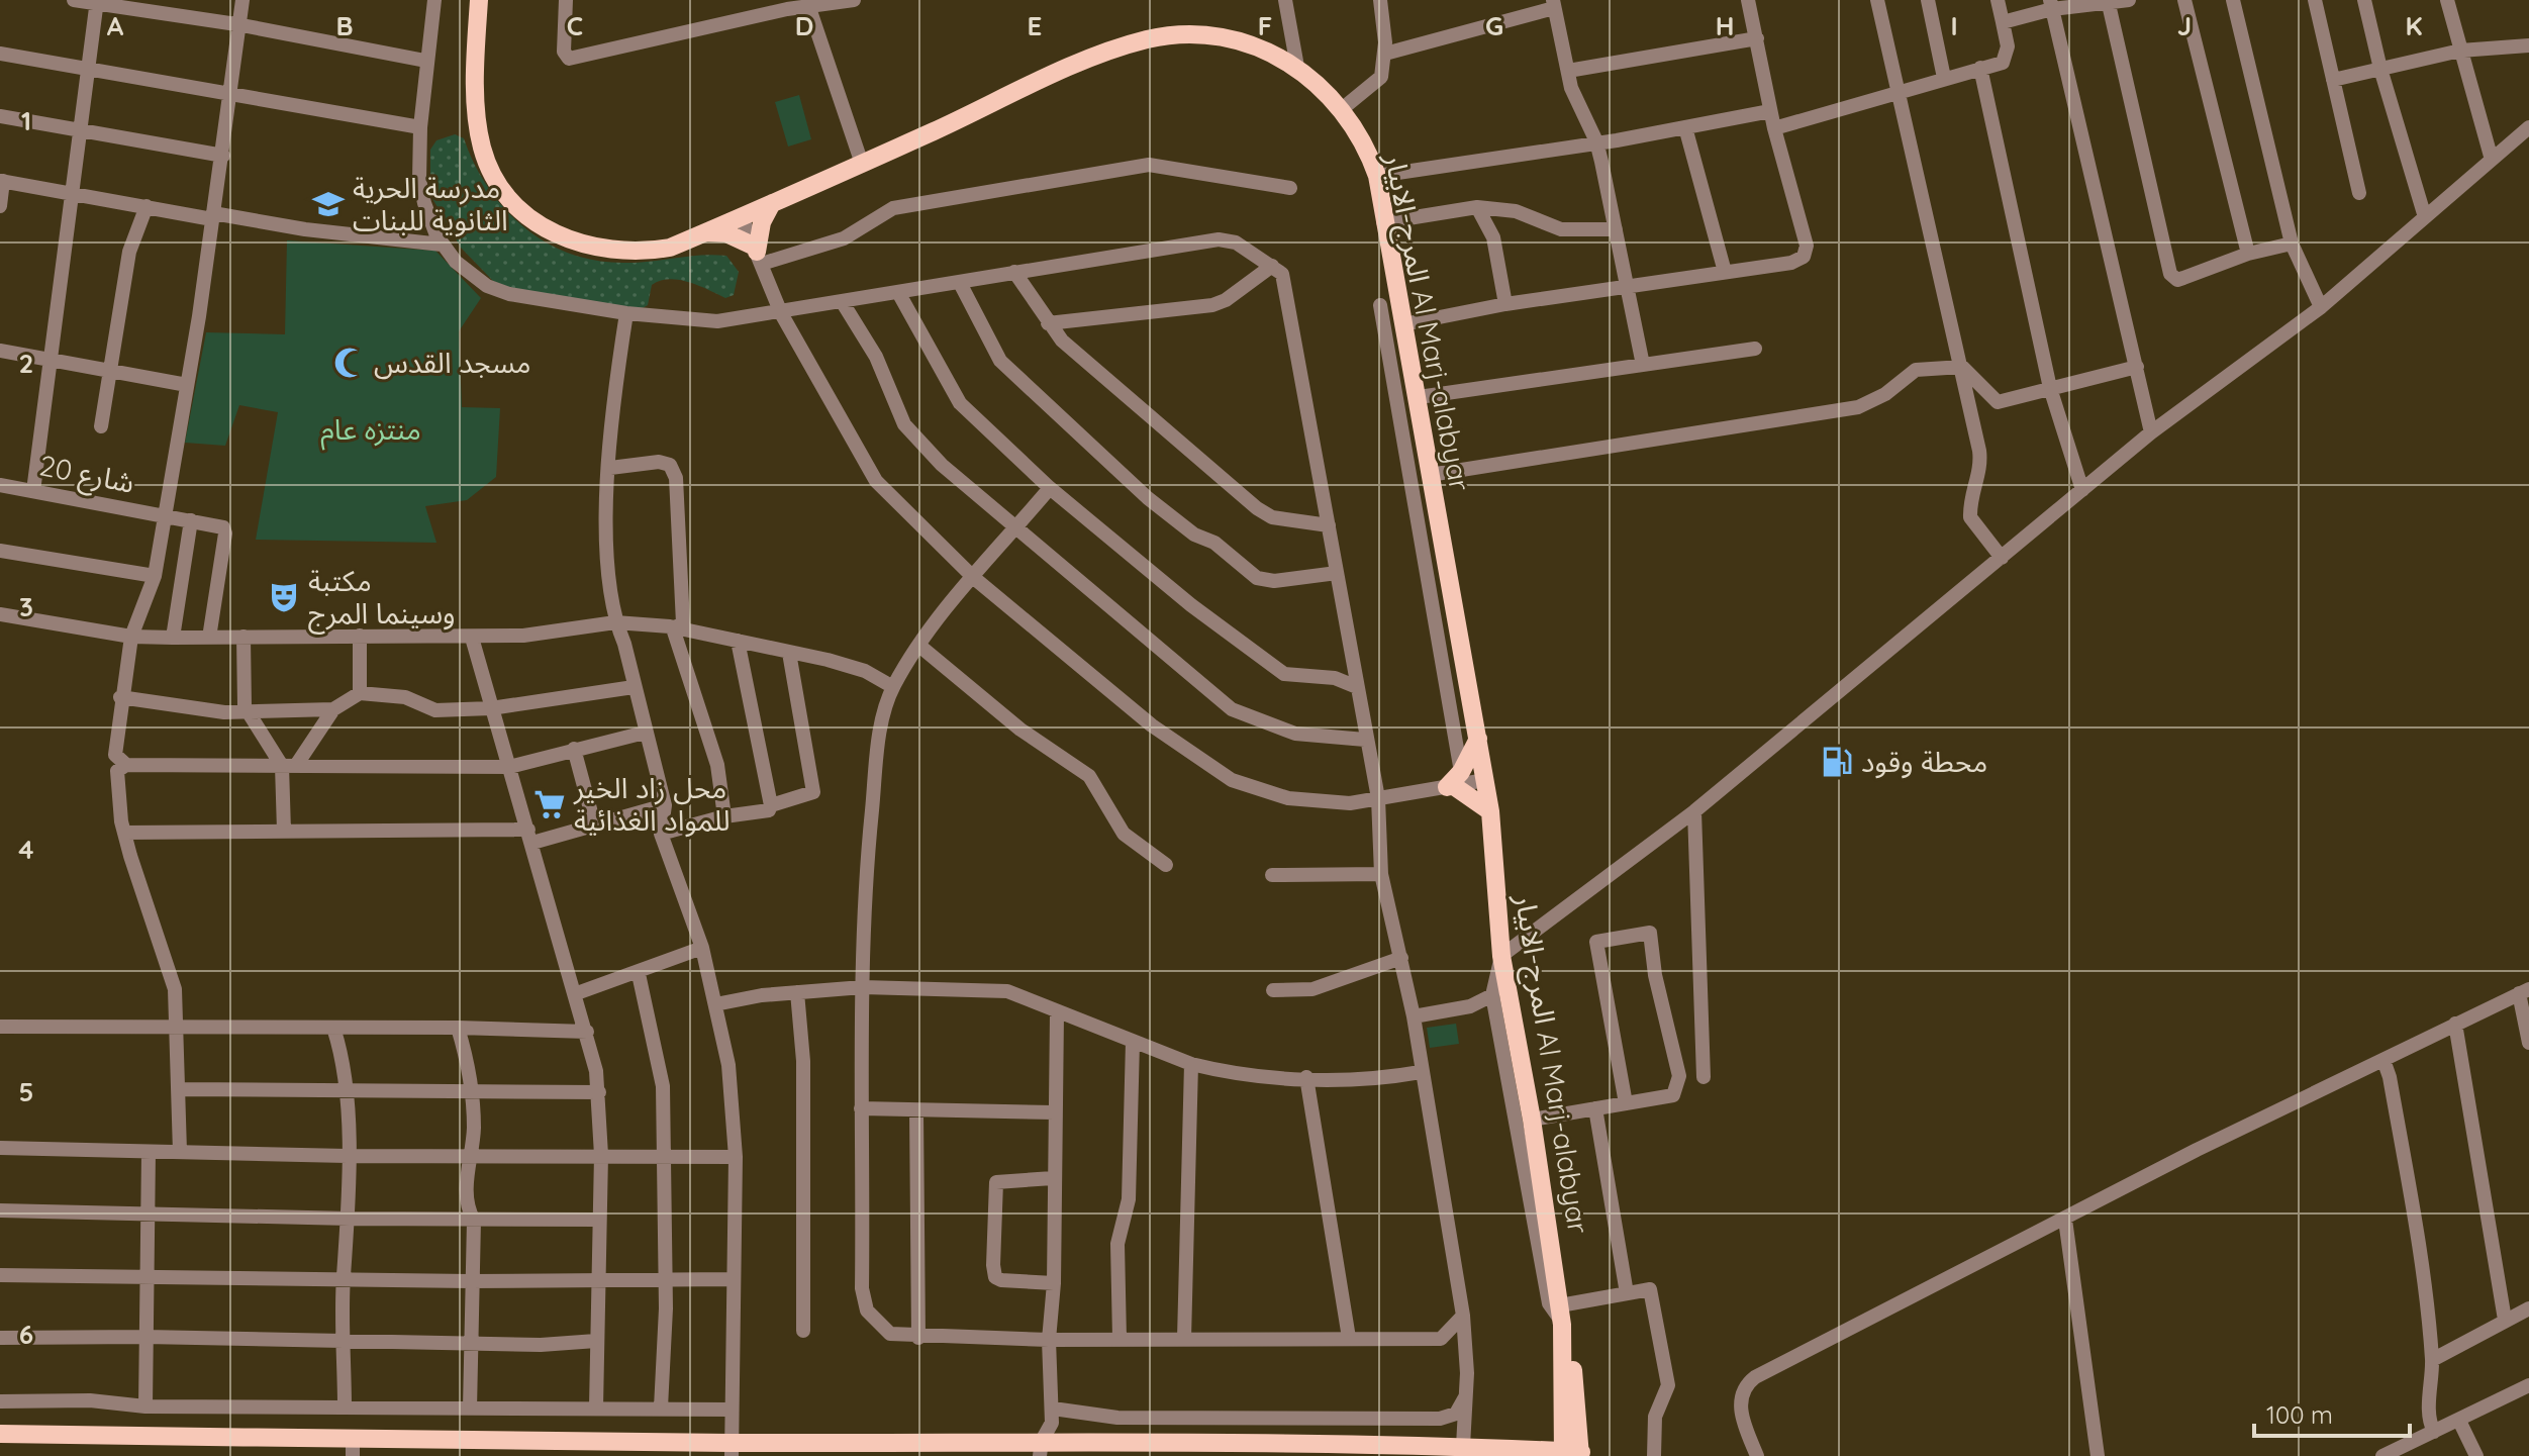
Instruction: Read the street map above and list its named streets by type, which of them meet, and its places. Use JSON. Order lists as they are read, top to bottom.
{
  "streets": {
    "main road": ["المرج-الابيار Al Marj-alabyar"],
    "street": ["شارع 20"]
  },
  "parks": ["منتزه عام"],
  "places": {
    "school or university": ["مدرسة الحرية الثانوية للبنات"],
    "mosque": ["مسجد القدس"],
    "theatre": ["مكتبة وسينما المرج"],
    "fuel station": ["محطة وقود"],
    "supermarket": ["محل زاد الخير للمواد الغذائية"]
  },
  "scale_bar": "100 m",
  "grid": {
    "columns": [
      "A",
      "B",
      "C",
      "D",
      "E",
      "F",
      "G",
      "H",
      "I",
      "J",
      "K"
    ],
    "rows": [
      "1",
      "2",
      "3",
      "4",
      "5",
      "6"
    ]
  }
}
